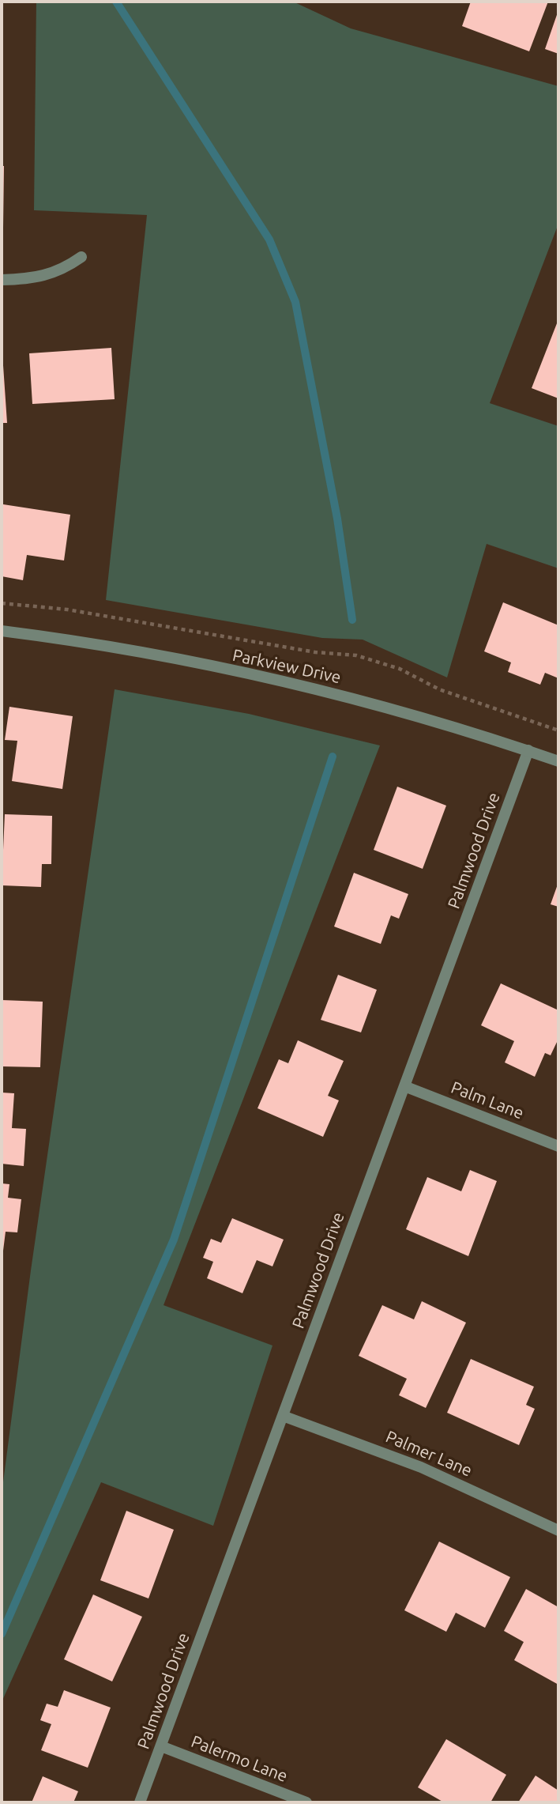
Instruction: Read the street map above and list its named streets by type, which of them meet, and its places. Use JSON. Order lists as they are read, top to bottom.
{
  "streets": {
    "street": [
      "Parkview Drive",
      "Palmwood Drive",
      "Palm Lane",
      "Palmer Lane",
      "Palermo Lane"
    ]
  },
  "crossings": [
    ["Parkview Drive", "Palmwood Drive"],
    ["Palmwood Drive", "Palm Lane"],
    ["Palmwood Drive", "Palmer Lane"],
    ["Palmwood Drive", "Palermo Lane"]
  ]
}
